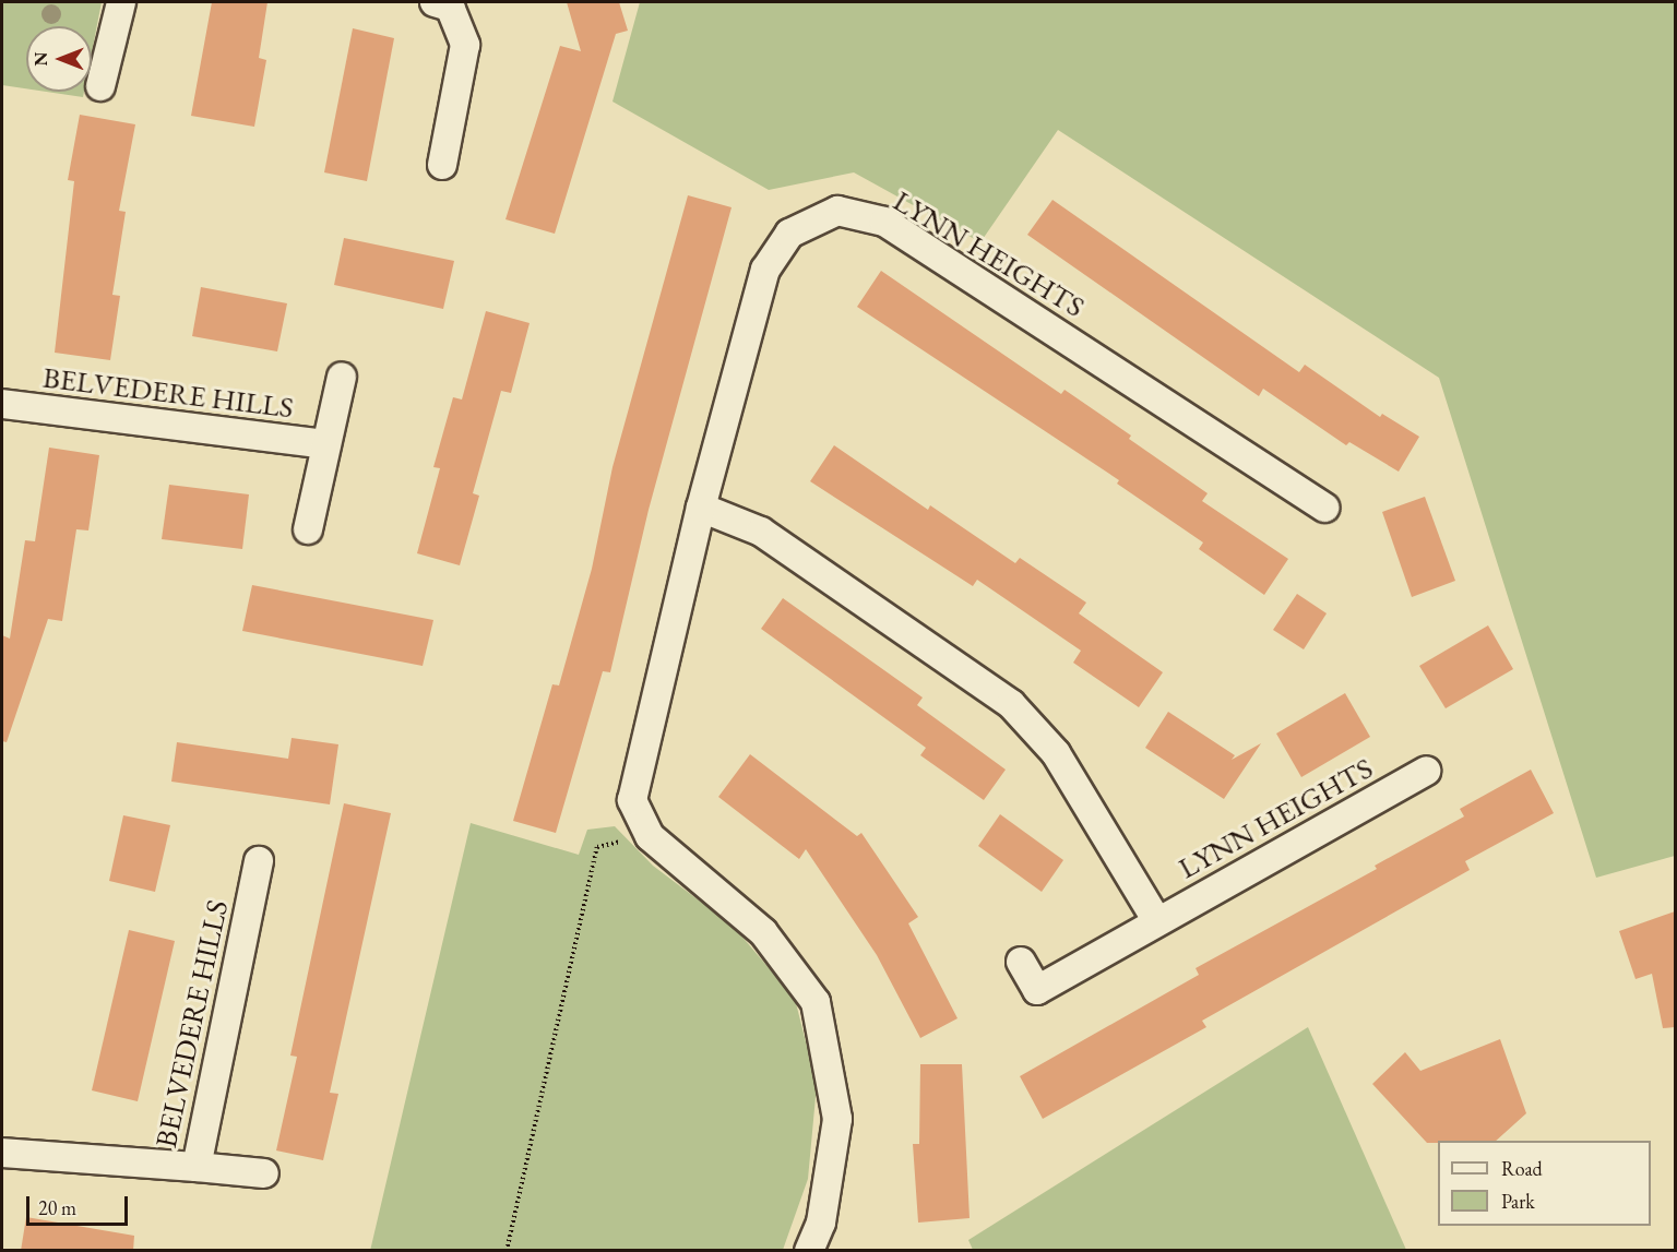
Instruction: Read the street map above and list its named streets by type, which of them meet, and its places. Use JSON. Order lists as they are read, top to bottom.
{
  "streets": {
    "street": ["LYNN HEIGHTS", "BELVEDERE HILLS"]
  },
  "legend": ["Road", "Park"],
  "scale_bar": "20 m",
  "north": "left"
}
